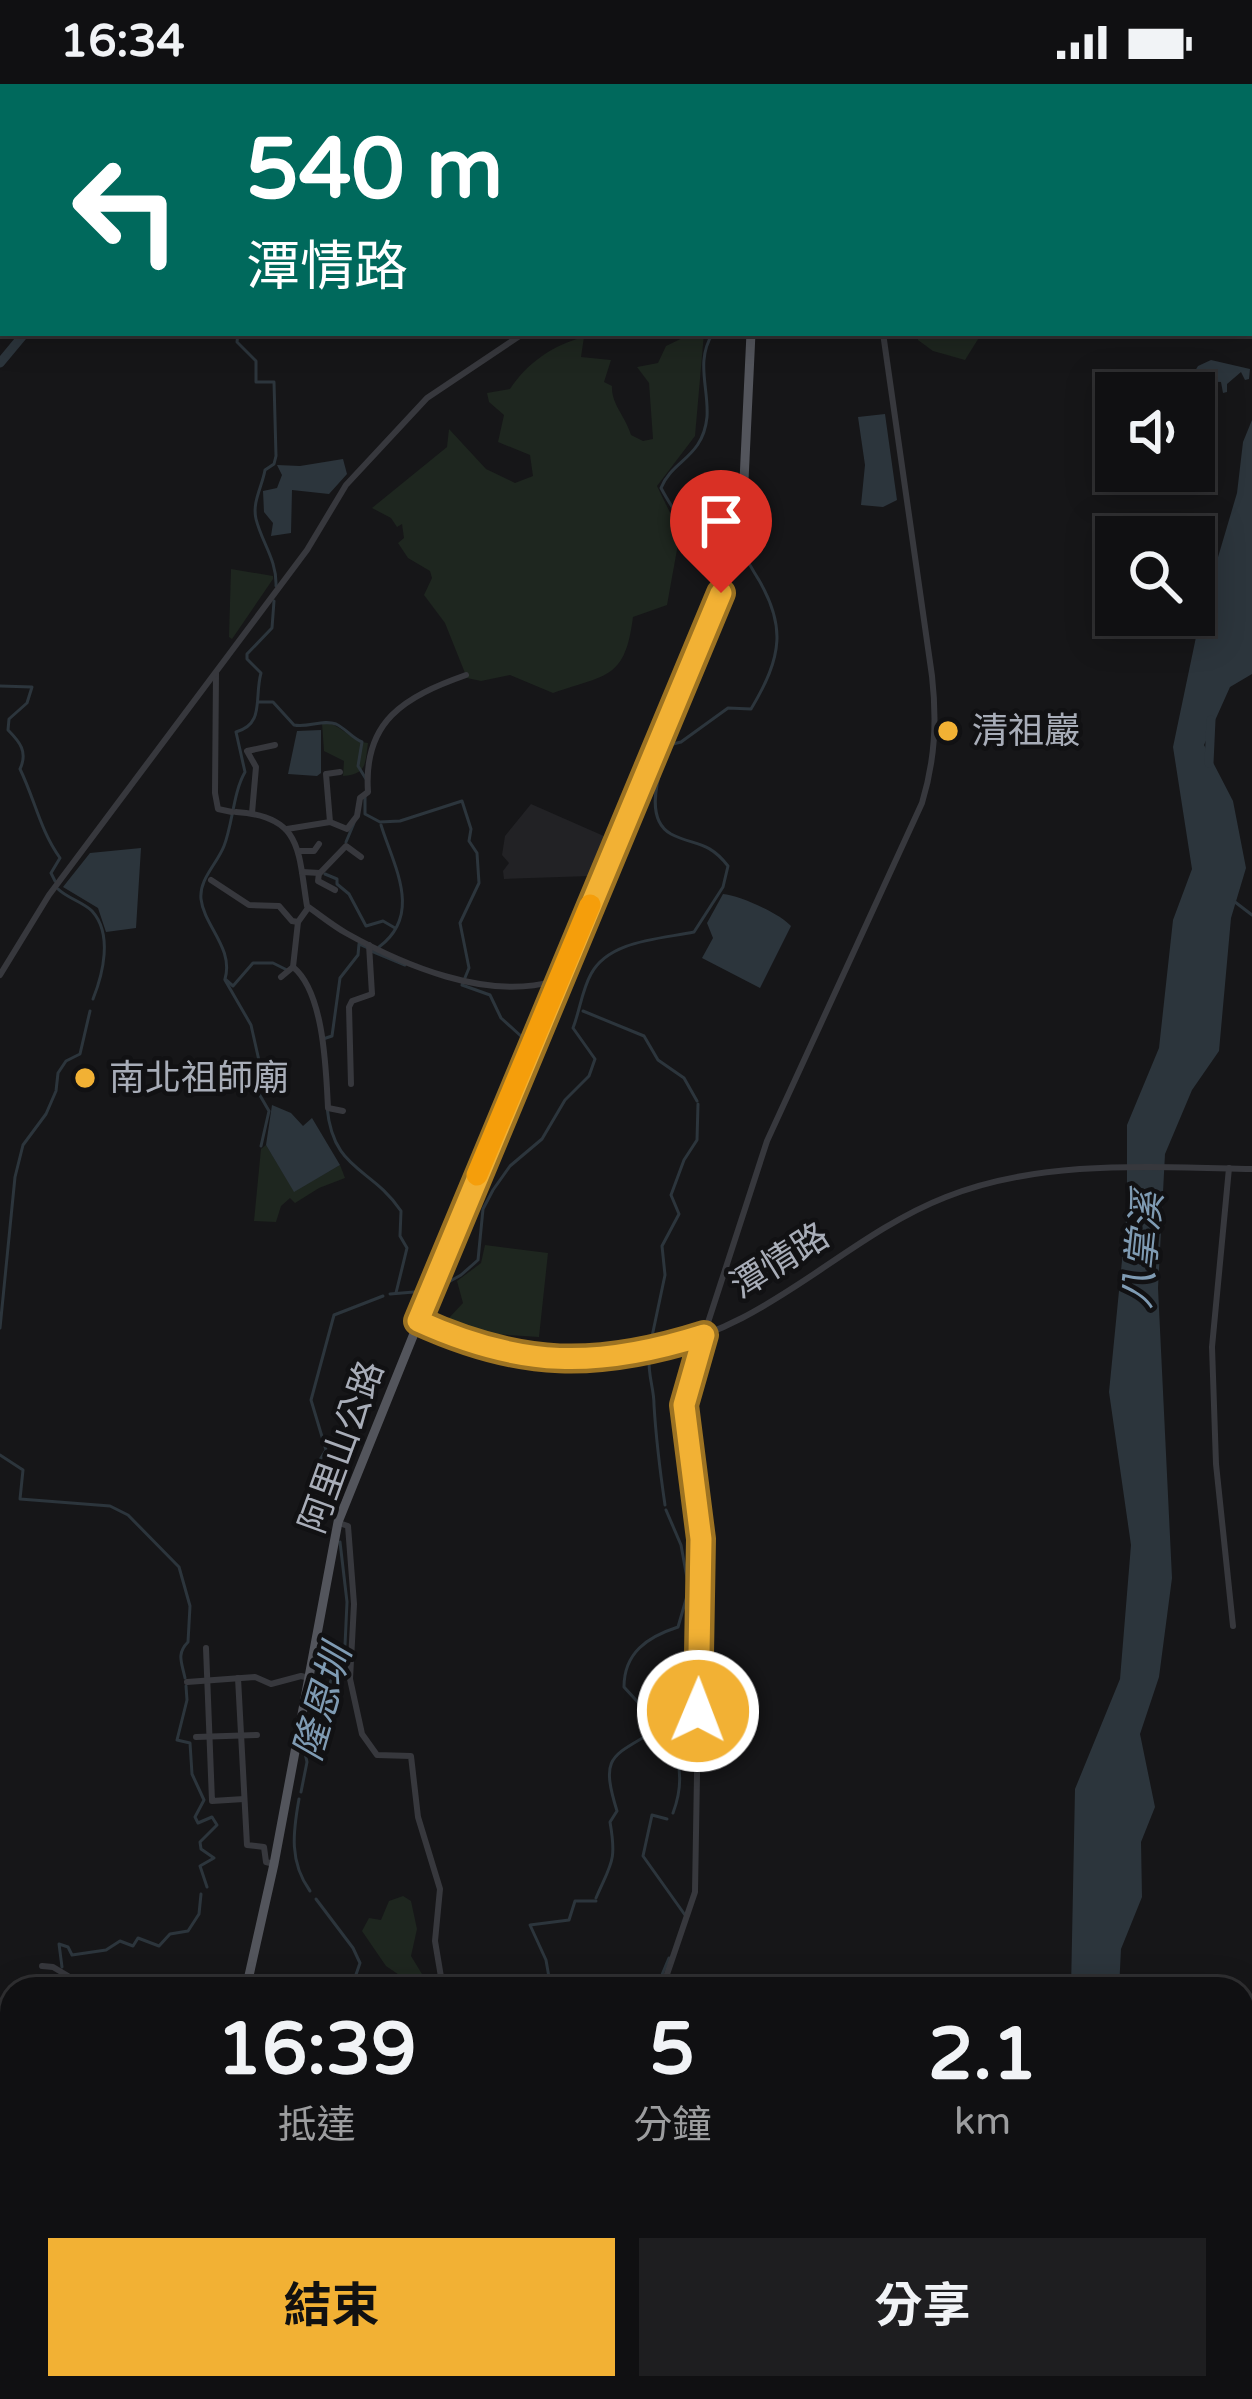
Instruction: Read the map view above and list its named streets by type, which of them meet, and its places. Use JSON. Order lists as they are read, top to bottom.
{
  "streets": {
    "main road": ["阿里山公路"],
    "street": ["潭情路"]
  },
  "crossings": [
    ["潭情路", "阿里山公路"]
  ],
  "water": ["八掌溪", "隆恩圳"],
  "places": ["清祖巖", "南北祖師廟"],
  "page": {
    "status": "16:34",
    "turn": ["540 m", "潭情路"],
    "eta": [
      "16:39",
      "抵達",
      "5",
      "分鐘",
      "2.1",
      "km"
    ],
    "buttons": ["結束", "分享"]
  }
}
